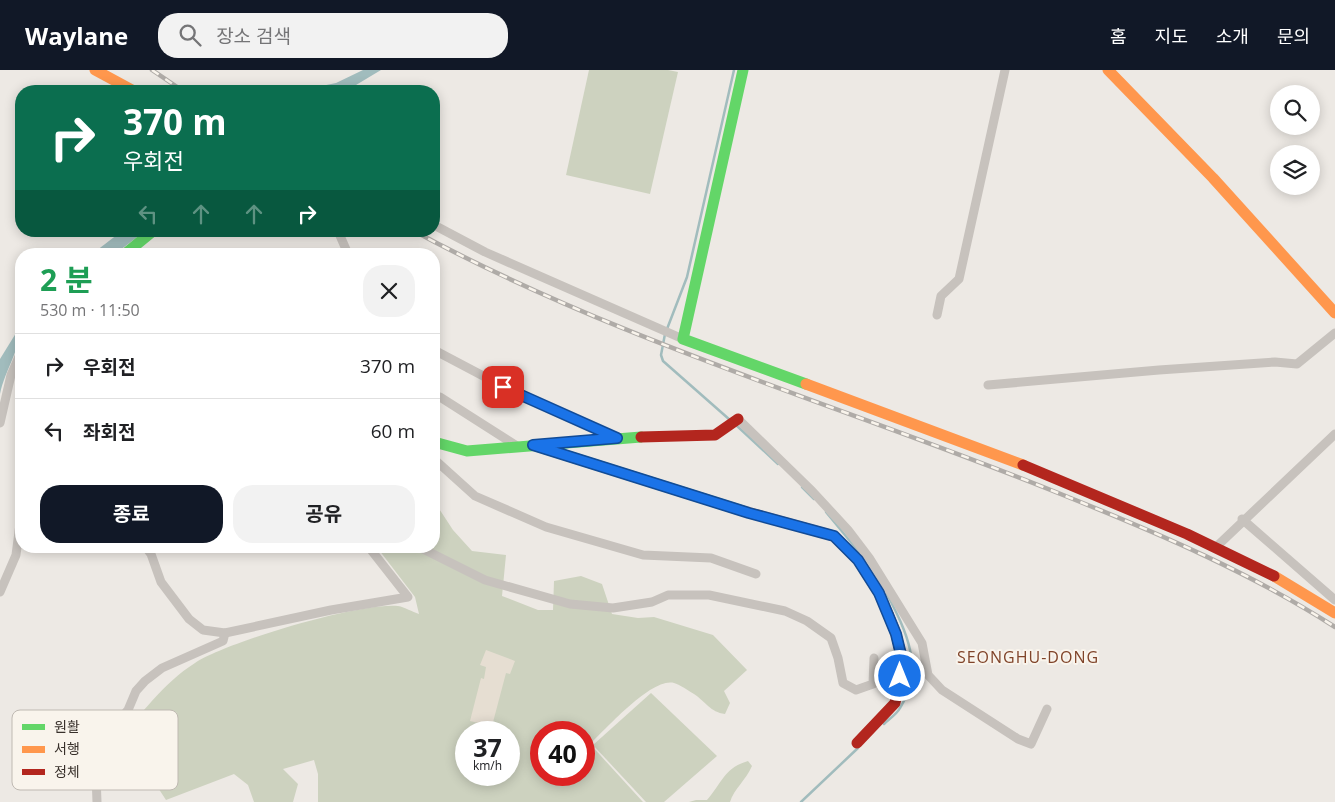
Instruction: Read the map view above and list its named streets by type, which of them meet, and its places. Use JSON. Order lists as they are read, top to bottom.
{
  "districts": ["SEONGHU-DONG"],
  "legend": ["원활", "서행", "정체"],
  "page": {
    "header": "Waylane",
    "search": "장소 검색",
    "nav": [
      "홈",
      "지도",
      "소개",
      "문의"
    ],
    "turn": ["370 m", "우회전"],
    "heading": ["2 분", "530 m · 11:50"],
    "list": [
      {
        "name": "우회전",
        "value": "370 m"
      },
      {
        "name": "좌회전",
        "value": "60 m"
      }
    ],
    "buttons": ["종료", "공유"],
    "speed": "37 km/h",
    "limit": "40"
  }
}
